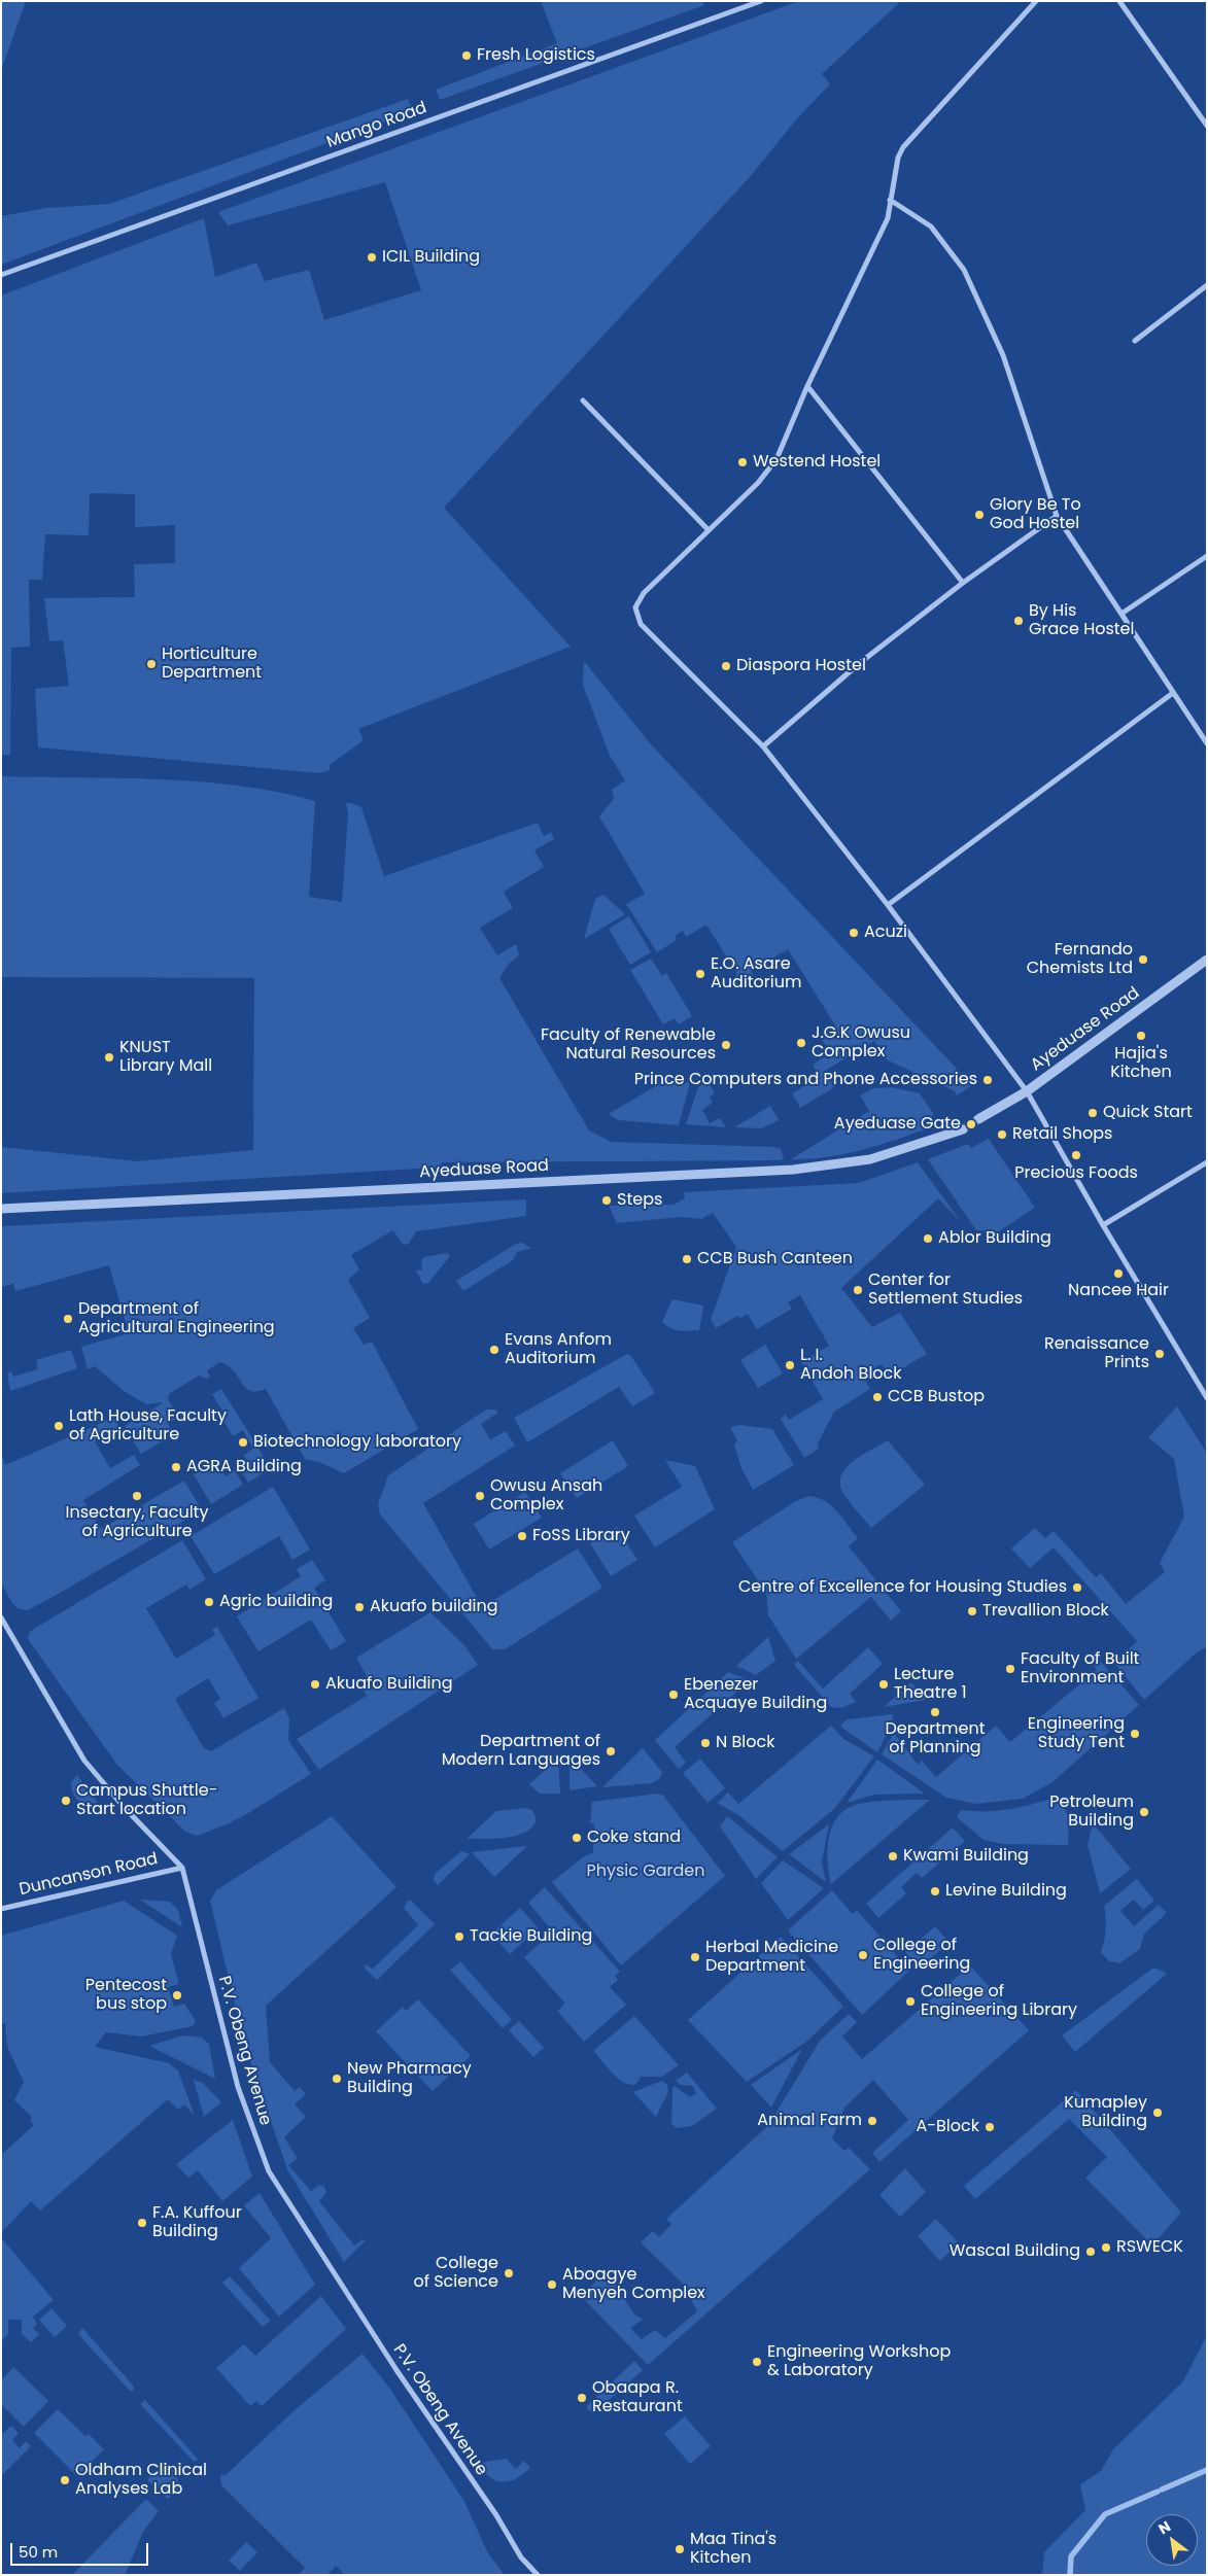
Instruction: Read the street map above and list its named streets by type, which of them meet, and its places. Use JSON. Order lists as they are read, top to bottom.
{
  "streets": {
    "street": [
      "Mango Road",
      "Ayeduase Road",
      "Duncanson Road",
      "P.V. Obeng Avenue"
    ]
  },
  "crossings": [
    ["Duncanson Road", "P.V. Obeng Avenue"]
  ],
  "parks": ["Physic Garden"],
  "places": [
    "Fresh Logistics",
    "ICIL Building",
    "Westend Hostel",
    "Glory Be To God Hostel",
    "By His Grace Hostel",
    "Horticulture Department",
    "Diaspora Hostel",
    "Acuzi",
    "Fernando Chemists Ltd",
    "E.O. Asare Auditorium",
    "Hajia's Kitchen",
    "J.G.K Owusu Complex",
    "Faculty of Renewable Natural Resources",
    "KNUST Library Mall",
    "Prince Computers and Phone Accessories",
    "Quick Start",
    "Ayeduase Gate",
    "Retail Shops",
    "Precious Foods",
    "Steps",
    "Ablor Building",
    "CCB Bush Canteen",
    "Nancee Hair",
    "Center for Settlement Studies",
    "Department of Agricultural Engineering",
    "Evans Anfom Auditorium",
    "Renaissance Prints",
    "L. I. Andoh Block",
    "CCB Bustop",
    "Lath House, Faculty of Agriculture",
    "Biotechnology laboratory",
    "AGRA Building",
    "Insectary, Faculty of Agriculture",
    "Owusu Ansah Complex",
    "FoSS Library",
    "Centre of Excellence for Housing Studies",
    "Agric building",
    "Akuafo building",
    "Trevallion Block",
    "Faculty of Built Environment",
    "Akuafo Building",
    "Lecture Theatre 1",
    "Ebenezer Acquaye Building",
    "Department of Planning",
    "Engineering Study Tent",
    "N Block",
    "Department of Modern Languages",
    "Campus Shuttle- Start location",
    "Petroleum Building",
    "Coke stand",
    "Kwami Building",
    "Levine Building",
    "Tackie Building",
    "College of Engineering",
    "Herbal Medicine Department",
    "Pentecost bus stop",
    "College of Engineering Library",
    "New Pharmacy Building",
    "Kumapley Building",
    "Animal Farm",
    "A-Block",
    "F.A. Kuffour Building",
    "RSWECK",
    "Wascal Building",
    "College of Science",
    "Aboagye Menyeh Complex",
    "Engineering Workshop & Laboratory",
    "Obaapa R. Restaurant",
    "Oldham Clinical Analyses Lab",
    "Maa Tina's Kitchen"
  ],
  "scale_bar": "50 m",
  "north": "top left"
}
